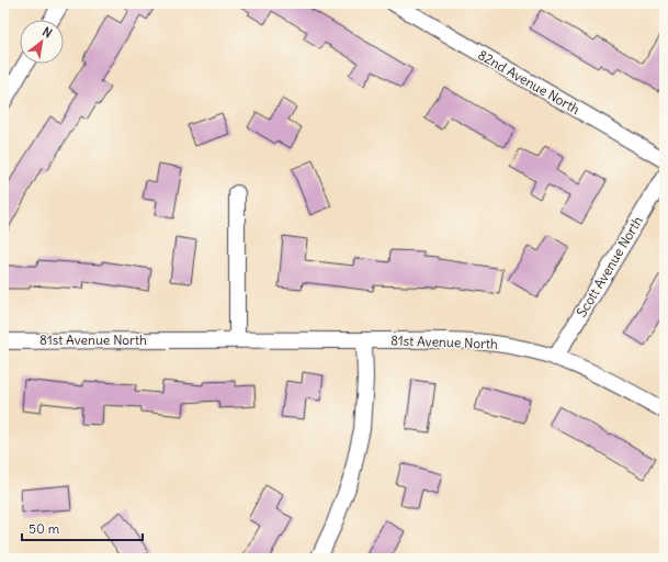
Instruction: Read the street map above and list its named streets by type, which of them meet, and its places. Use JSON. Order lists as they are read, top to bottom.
{
  "streets": {
    "street": ["82nd Avenue North", "Scott Avenue North", "81st Avenue North"]
  },
  "crossings": [
    ["Scott Avenue North", "81st Avenue North"]
  ],
  "scale_bar": "50 m",
  "north": "top right"
}
